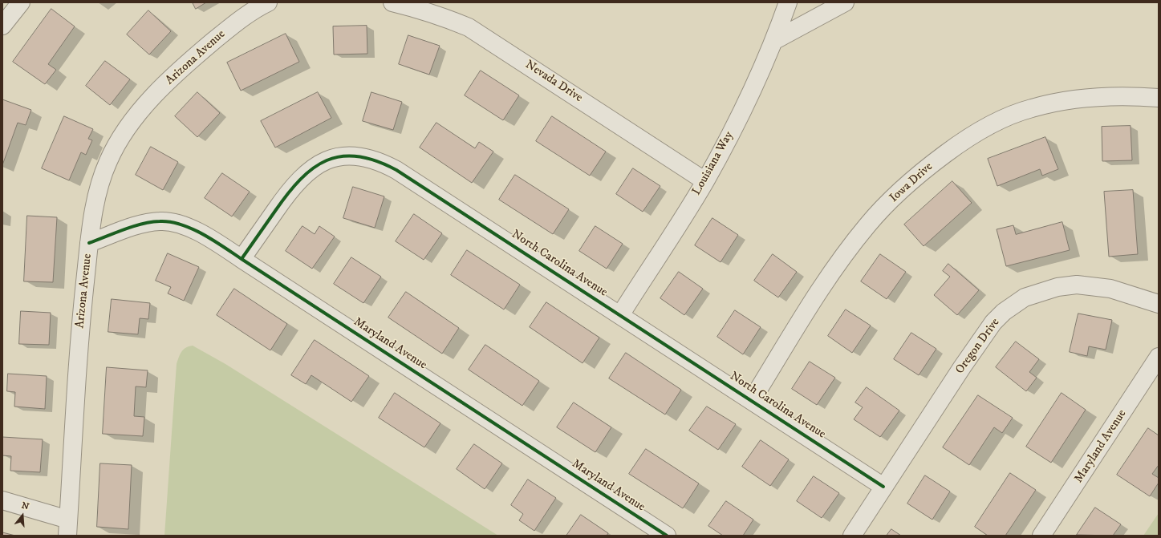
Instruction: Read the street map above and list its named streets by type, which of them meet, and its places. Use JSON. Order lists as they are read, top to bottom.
{
  "streets": {
    "street": [
      "Arizona Avenue",
      "Nevada Drive",
      "Louisiana Way",
      "Iowa Drive",
      "North Carolina Avenue",
      "Maryland Avenue",
      "Oregon Drive"
    ]
  },
  "crossings": [
    ["Arizona Avenue", "Maryland Avenue"],
    ["Nevada Drive", "Louisiana Way"],
    ["Louisiana Way", "North Carolina Avenue"],
    ["Iowa Drive", "North Carolina Avenue"],
    ["North Carolina Avenue", "Maryland Avenue"],
    ["North Carolina Avenue", "Oregon Drive"]
  ],
  "north": "top"
}
